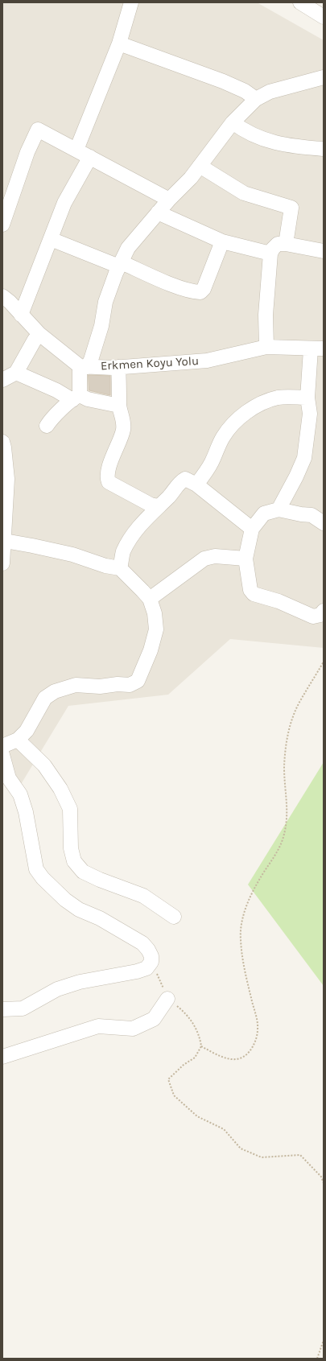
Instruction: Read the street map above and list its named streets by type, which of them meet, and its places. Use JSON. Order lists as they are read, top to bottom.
{
  "streets": {
    "street": ["Erkmen Koyu Yolu"]
  }
}
